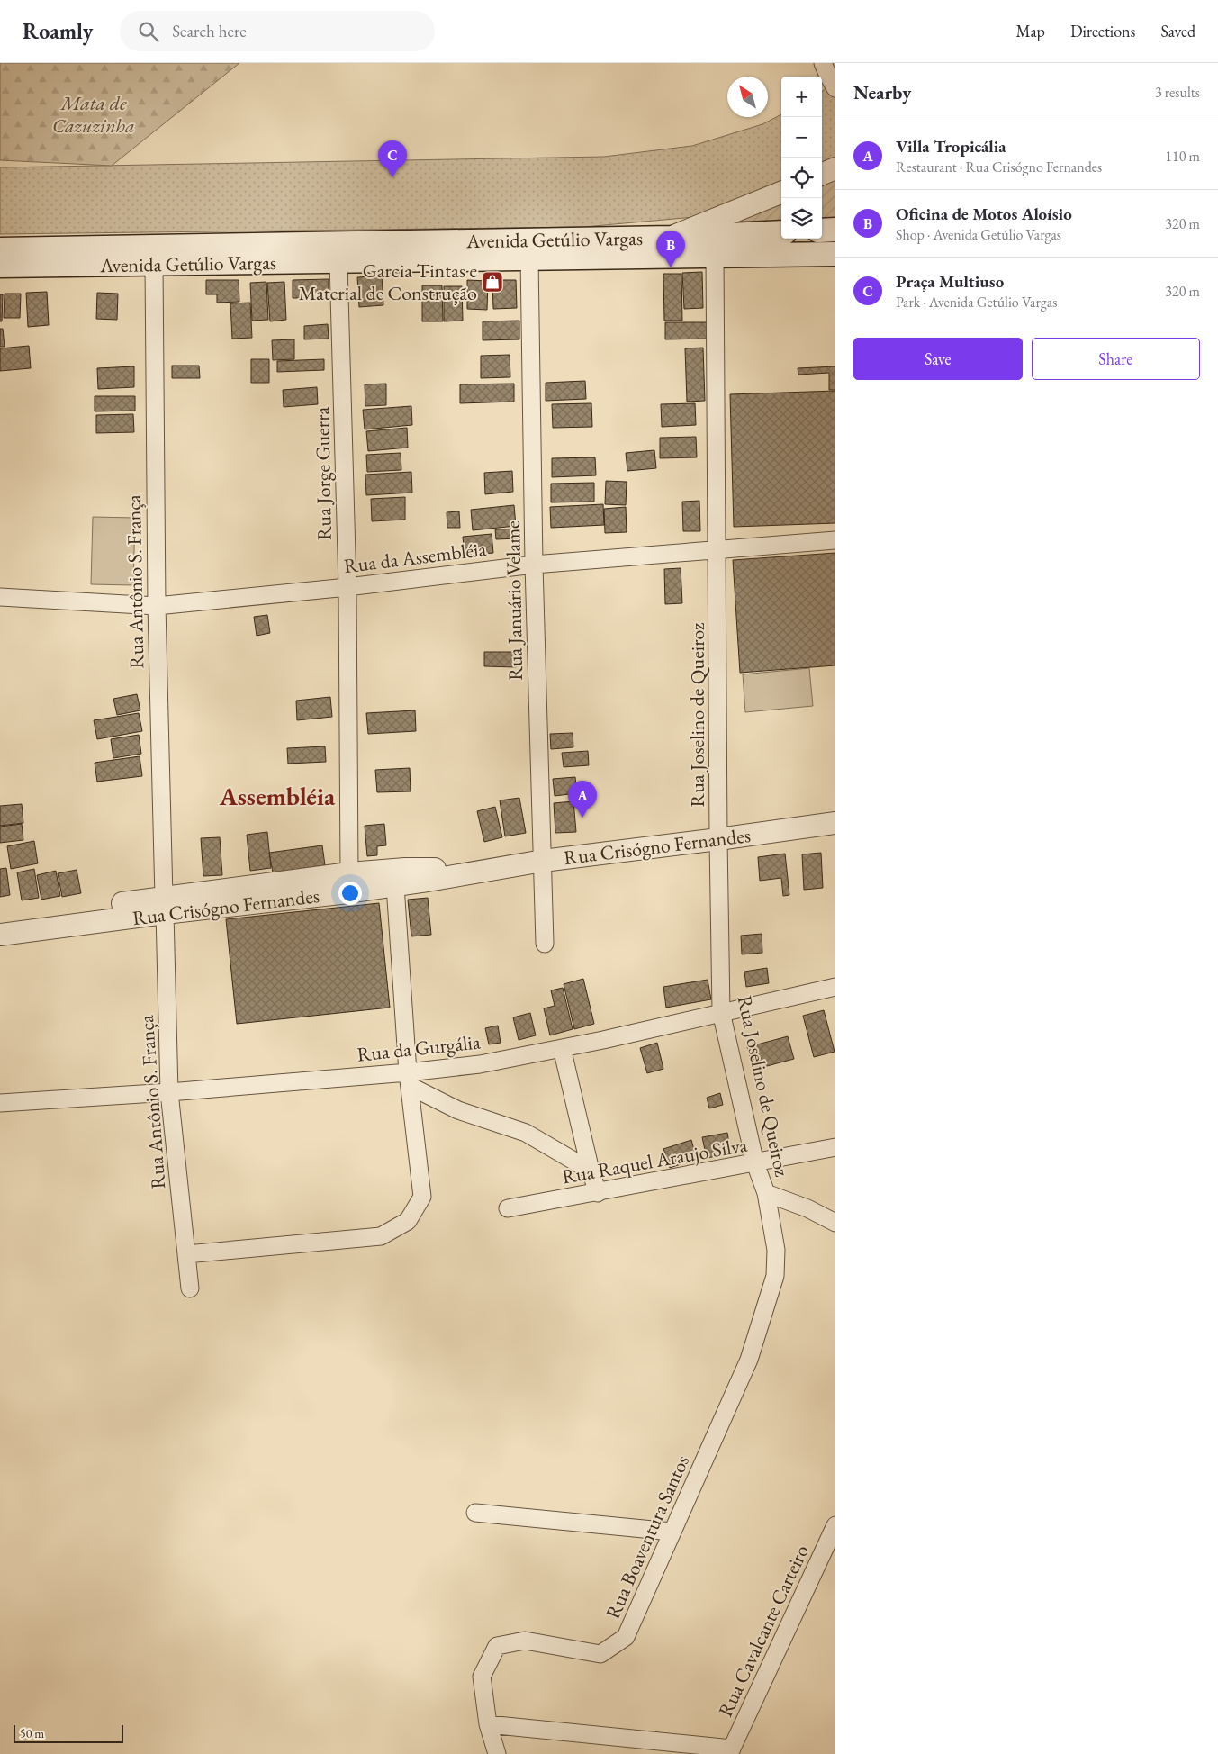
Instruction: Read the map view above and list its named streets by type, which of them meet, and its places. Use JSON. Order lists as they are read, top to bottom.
{
  "streets": {
    "main road": ["Avenida Getúlio Vargas"],
    "street": [
      "Rua Jorge Guerra",
      "Rua da Assembléia",
      "Rua Antônio S. França",
      "Rua Januário Velame",
      "Rua Joselino de Queiroz",
      "Rua Crisógno Fernandes",
      "Rua da Gurgália",
      "Rua Raquel Araujo Silva",
      "Rua Boaventura Santos",
      "Rua Cavalcante Carteiro"
    ]
  },
  "crossings": [
    ["Avenida Getúlio Vargas", "Rua Jorge Guerra"],
    ["Avenida Getúlio Vargas", "Rua Antônio S. França"],
    ["Avenida Getúlio Vargas", "Rua Januário Velame"],
    ["Avenida Getúlio Vargas", "Rua Joselino de Queiroz"],
    ["Rua Jorge Guerra", "Rua da Assembléia"],
    ["Rua Jorge Guerra", "Rua Crisógno Fernandes"],
    ["Rua da Assembléia", "Rua Antônio S. França"],
    ["Rua da Assembléia", "Rua Januário Velame"],
    ["Rua da Assembléia", "Rua Joselino de Queiroz"],
    ["Rua Antônio S. França", "Rua Crisógno Fernandes"],
    ["Rua Antônio S. França", "Rua da Gurgália"],
    ["Rua Januário Velame", "Rua Crisógno Fernandes"],
    ["Rua Joselino de Queiroz", "Rua Crisógno Fernandes"],
    ["Rua Joselino de Queiroz", "Rua da Gurgália"],
    ["Rua Joselino de Queiroz", "Rua Raquel Araujo Silva"],
    ["Rua Joselino de Queiroz", "Rua Boaventura Santos"]
  ],
  "districts": ["Assembléia"],
  "parks": ["Mata de Cazuzinha"],
  "places": {
    "shop": ["Garcia Tintas e Material de Construção"]
  },
  "scale_bar": "50 m",
  "north": "top left",
  "page": {
    "header": "Roamly",
    "search": "Search here",
    "nav": ["Map", "Directions", "Saved"],
    "heading": ["Nearby", "3 results"],
    "map_buttons": ["+", "−"],
    "list": [
      {
        "mark": "A",
        "name": "Villa Tropicália",
        "note": "Restaurant · Rua Crisógno Fernandes",
        "value": "110 m"
      },
      {
        "mark": "B",
        "name": "Oficina de Motos Aloísio",
        "note": "Shop · Avenida Getúlio Vargas",
        "value": "320 m"
      },
      {
        "mark": "C",
        "name": "Praça Multiuso",
        "note": "Park · Avenida Getúlio Vargas",
        "value": "320 m"
      }
    ],
    "pins": ["C", "B", "A"],
    "buttons": ["Save", "Share"],
    "scale": "50 m"
  }
}
